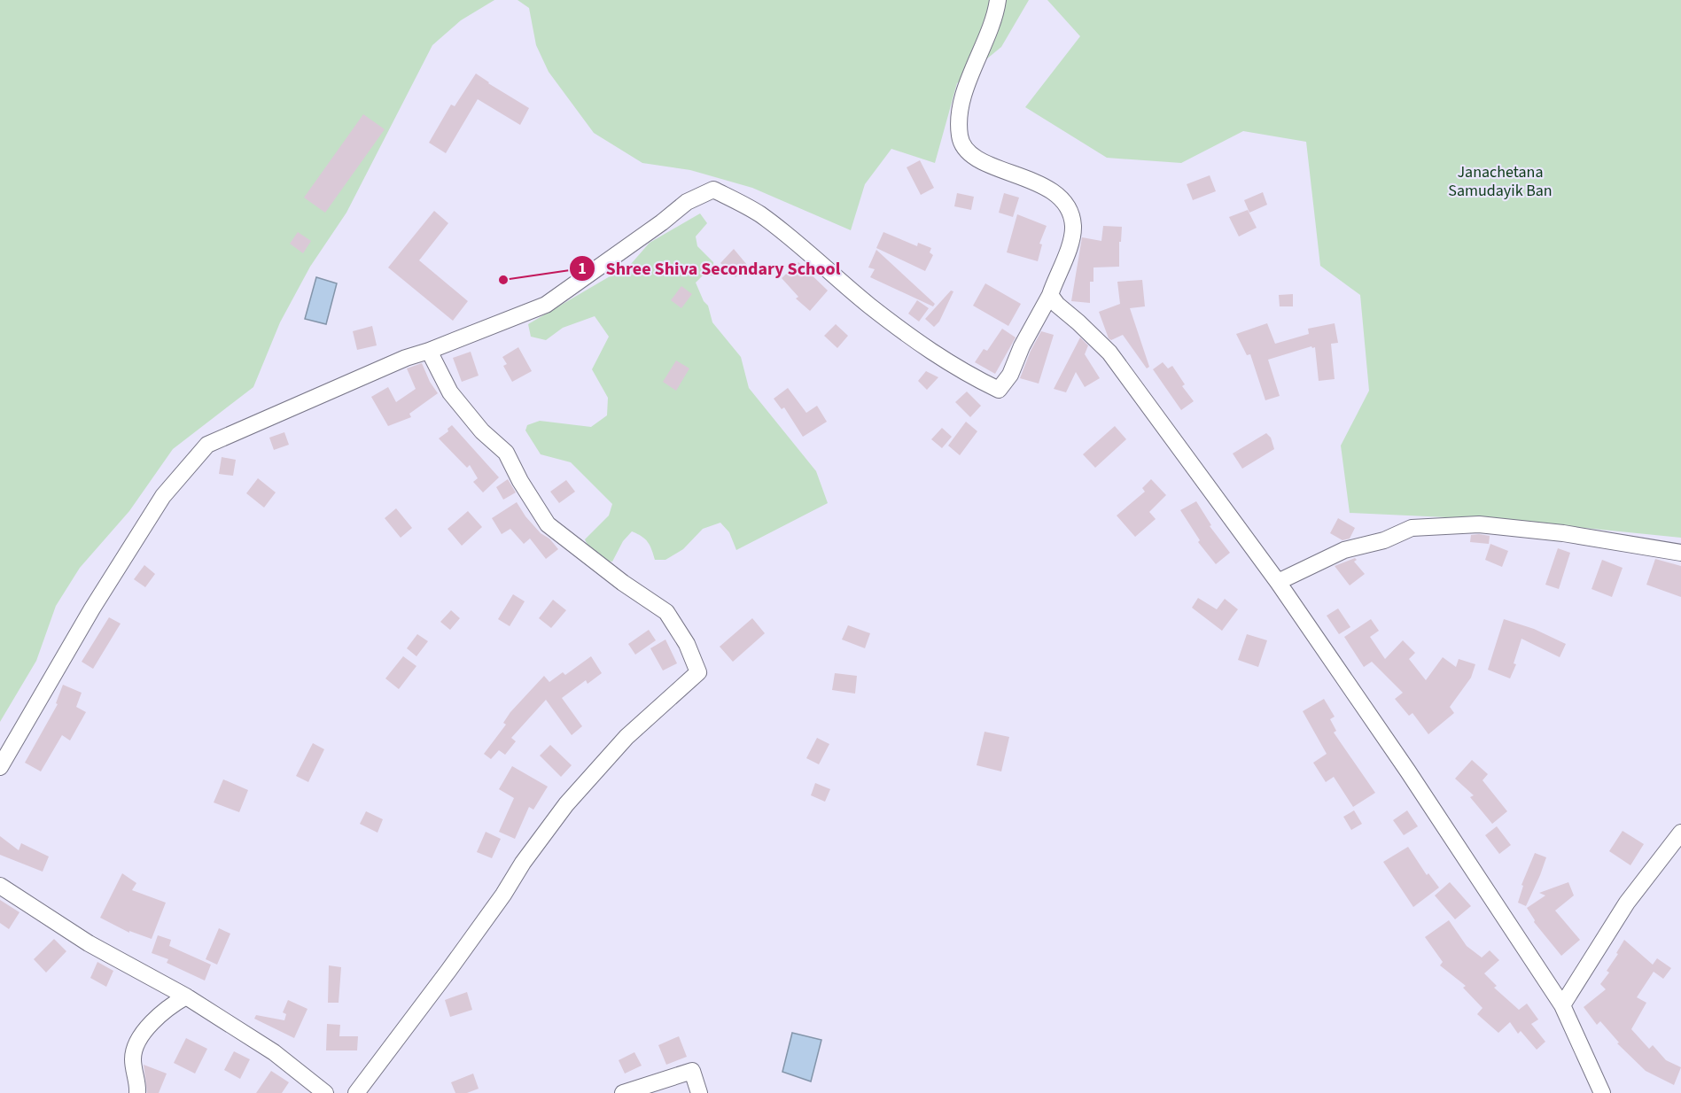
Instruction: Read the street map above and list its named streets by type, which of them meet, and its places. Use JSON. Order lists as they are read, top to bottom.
{
  "parks": ["Janachetana Samudayik Ban"],
  "places": ["Shree Shiva Secondary School"]
}
